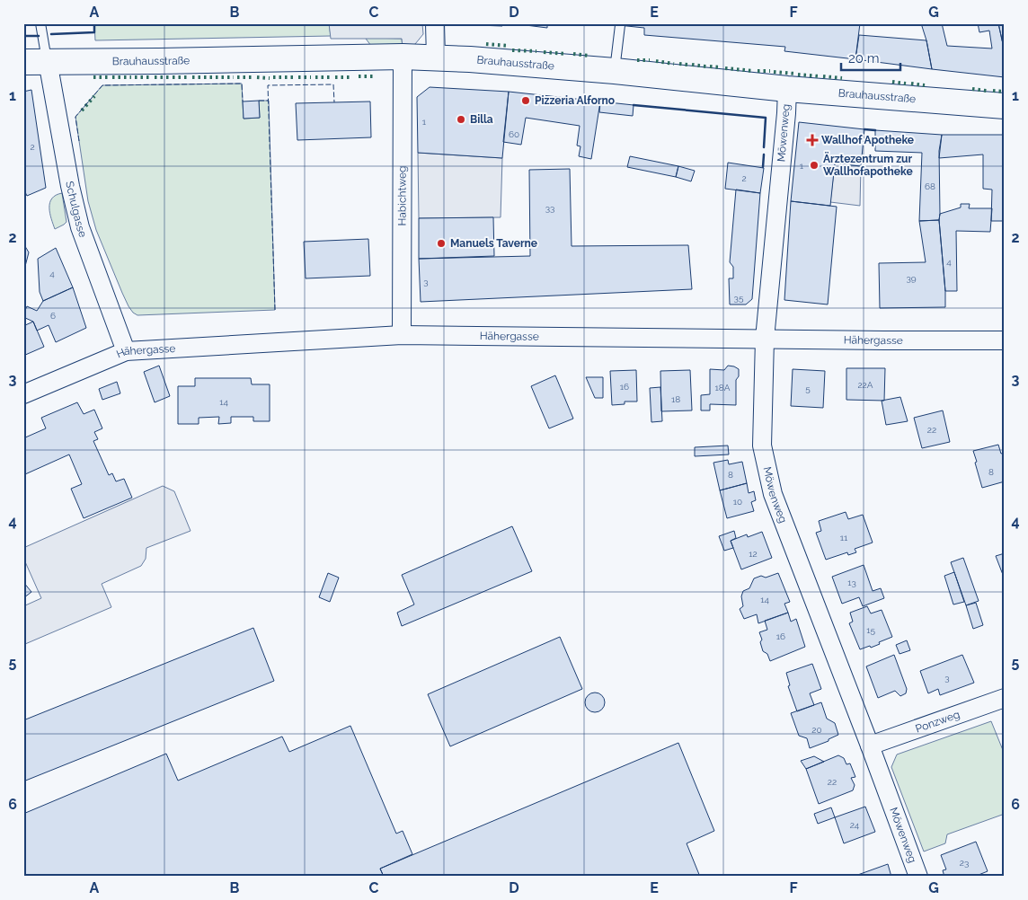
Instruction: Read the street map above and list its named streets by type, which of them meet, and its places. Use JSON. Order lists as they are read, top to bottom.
{
  "streets": {
    "main road": ["Brauhausstraße"],
    "street": [
      "Möwenweg",
      "Habichtweg",
      "Schulgasse",
      "Hähergasse",
      "Ponzweg"
    ]
  },
  "crossings": [
    ["Brauhausstraße", "Möwenweg"],
    ["Brauhausstraße", "Habichtweg"],
    ["Brauhausstraße", "Schulgasse"],
    ["Möwenweg", "Hähergasse"],
    ["Möwenweg", "Ponzweg"],
    ["Habichtweg", "Hähergasse"],
    ["Schulgasse", "Hähergasse"]
  ],
  "places": {
    "other": [
      "Pizzeria Alforno",
      "Billa",
      "Ärztezentrum zur Wallhofapotheke",
      "Manuels Taverne"
    ],
    "health": ["Wallhof Apotheke"]
  },
  "house_numbers": [
    "1",
    "60",
    "2",
    "1",
    "2",
    "68",
    "33",
    "4",
    "4",
    "39",
    "3",
    "35",
    "6",
    "22A",
    "16",
    "18A",
    "5",
    "18",
    "14",
    "22",
    "8",
    "8",
    "10",
    "11",
    "12",
    "13",
    "14",
    "15",
    "16",
    "3",
    "20",
    "22",
    "24",
    "23"
  ],
  "scale_bar": "20 m",
  "grid": {
    "columns": [
      "A",
      "B",
      "C",
      "D",
      "E",
      "F",
      "G"
    ],
    "rows": [
      "1",
      "2",
      "3",
      "4",
      "5",
      "6"
    ]
  }
}
